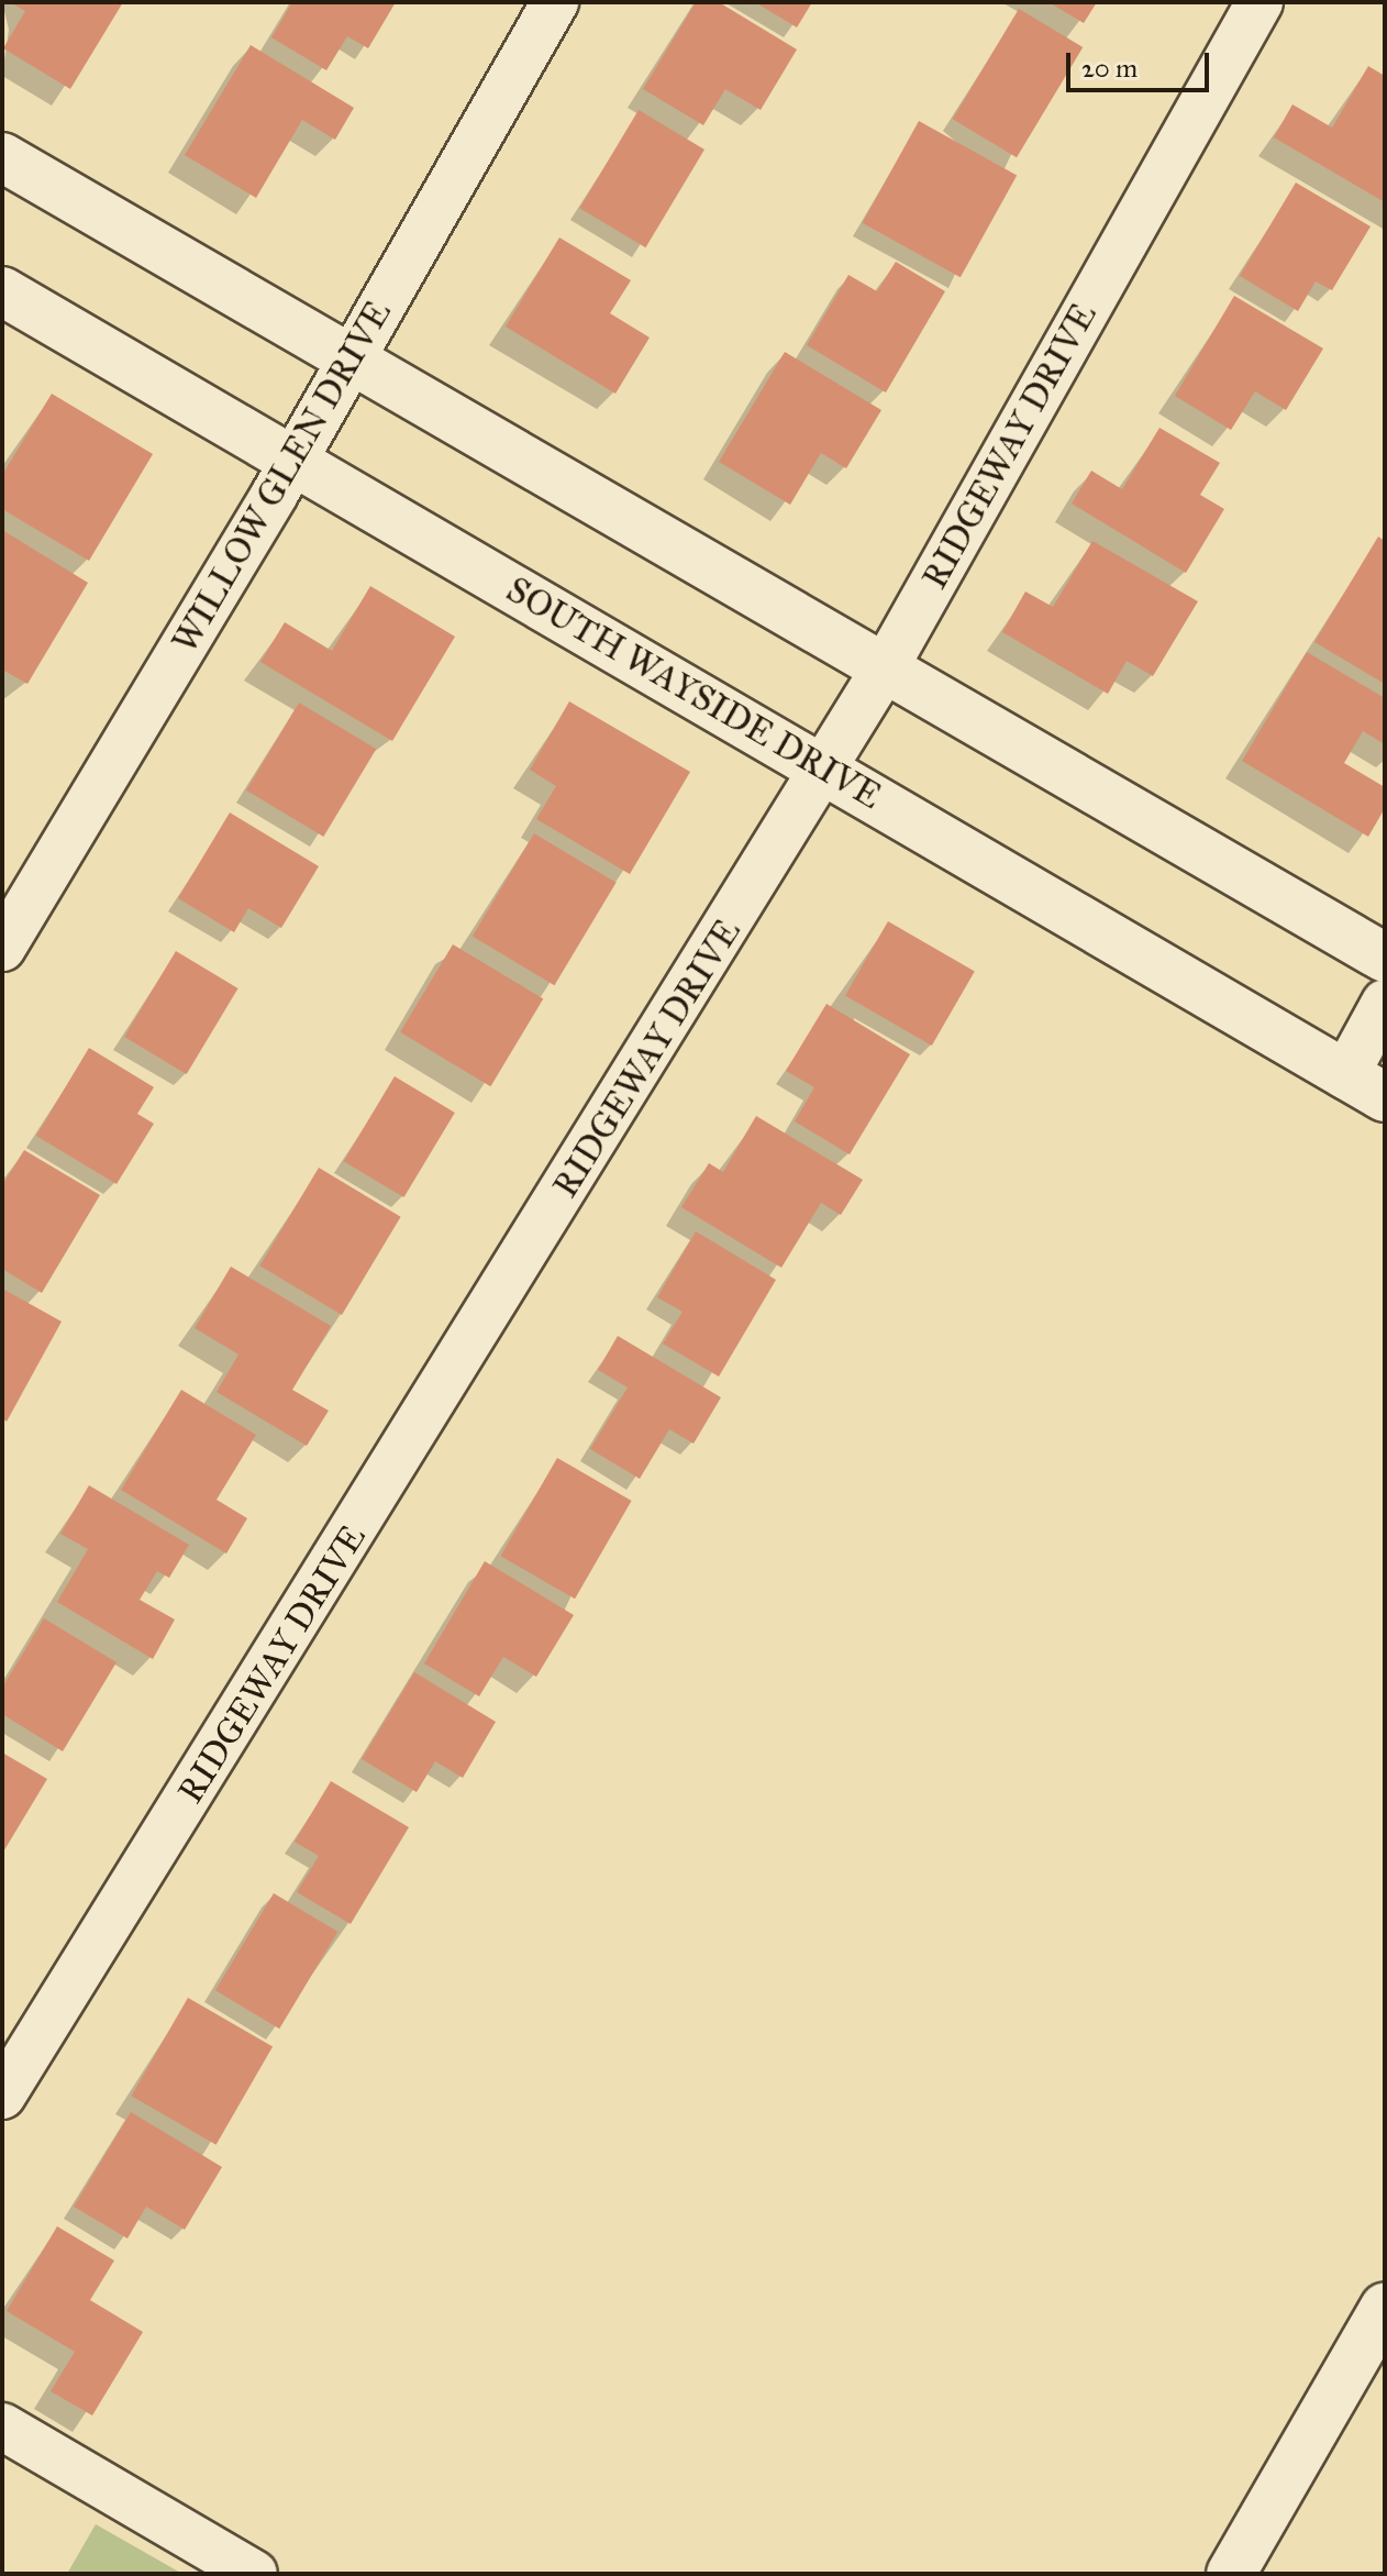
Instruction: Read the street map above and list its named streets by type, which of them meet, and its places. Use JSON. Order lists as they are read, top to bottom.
{
  "streets": {
    "street": ["RIDGEWAY DRIVE", "WILLOW GLEN DRIVE", "SOUTH WAYSIDE DRIVE"]
  },
  "crossings": [
    ["RIDGEWAY DRIVE", "SOUTH WAYSIDE DRIVE"],
    ["WILLOW GLEN DRIVE", "SOUTH WAYSIDE DRIVE"]
  ],
  "scale_bar": "20 m"
}
